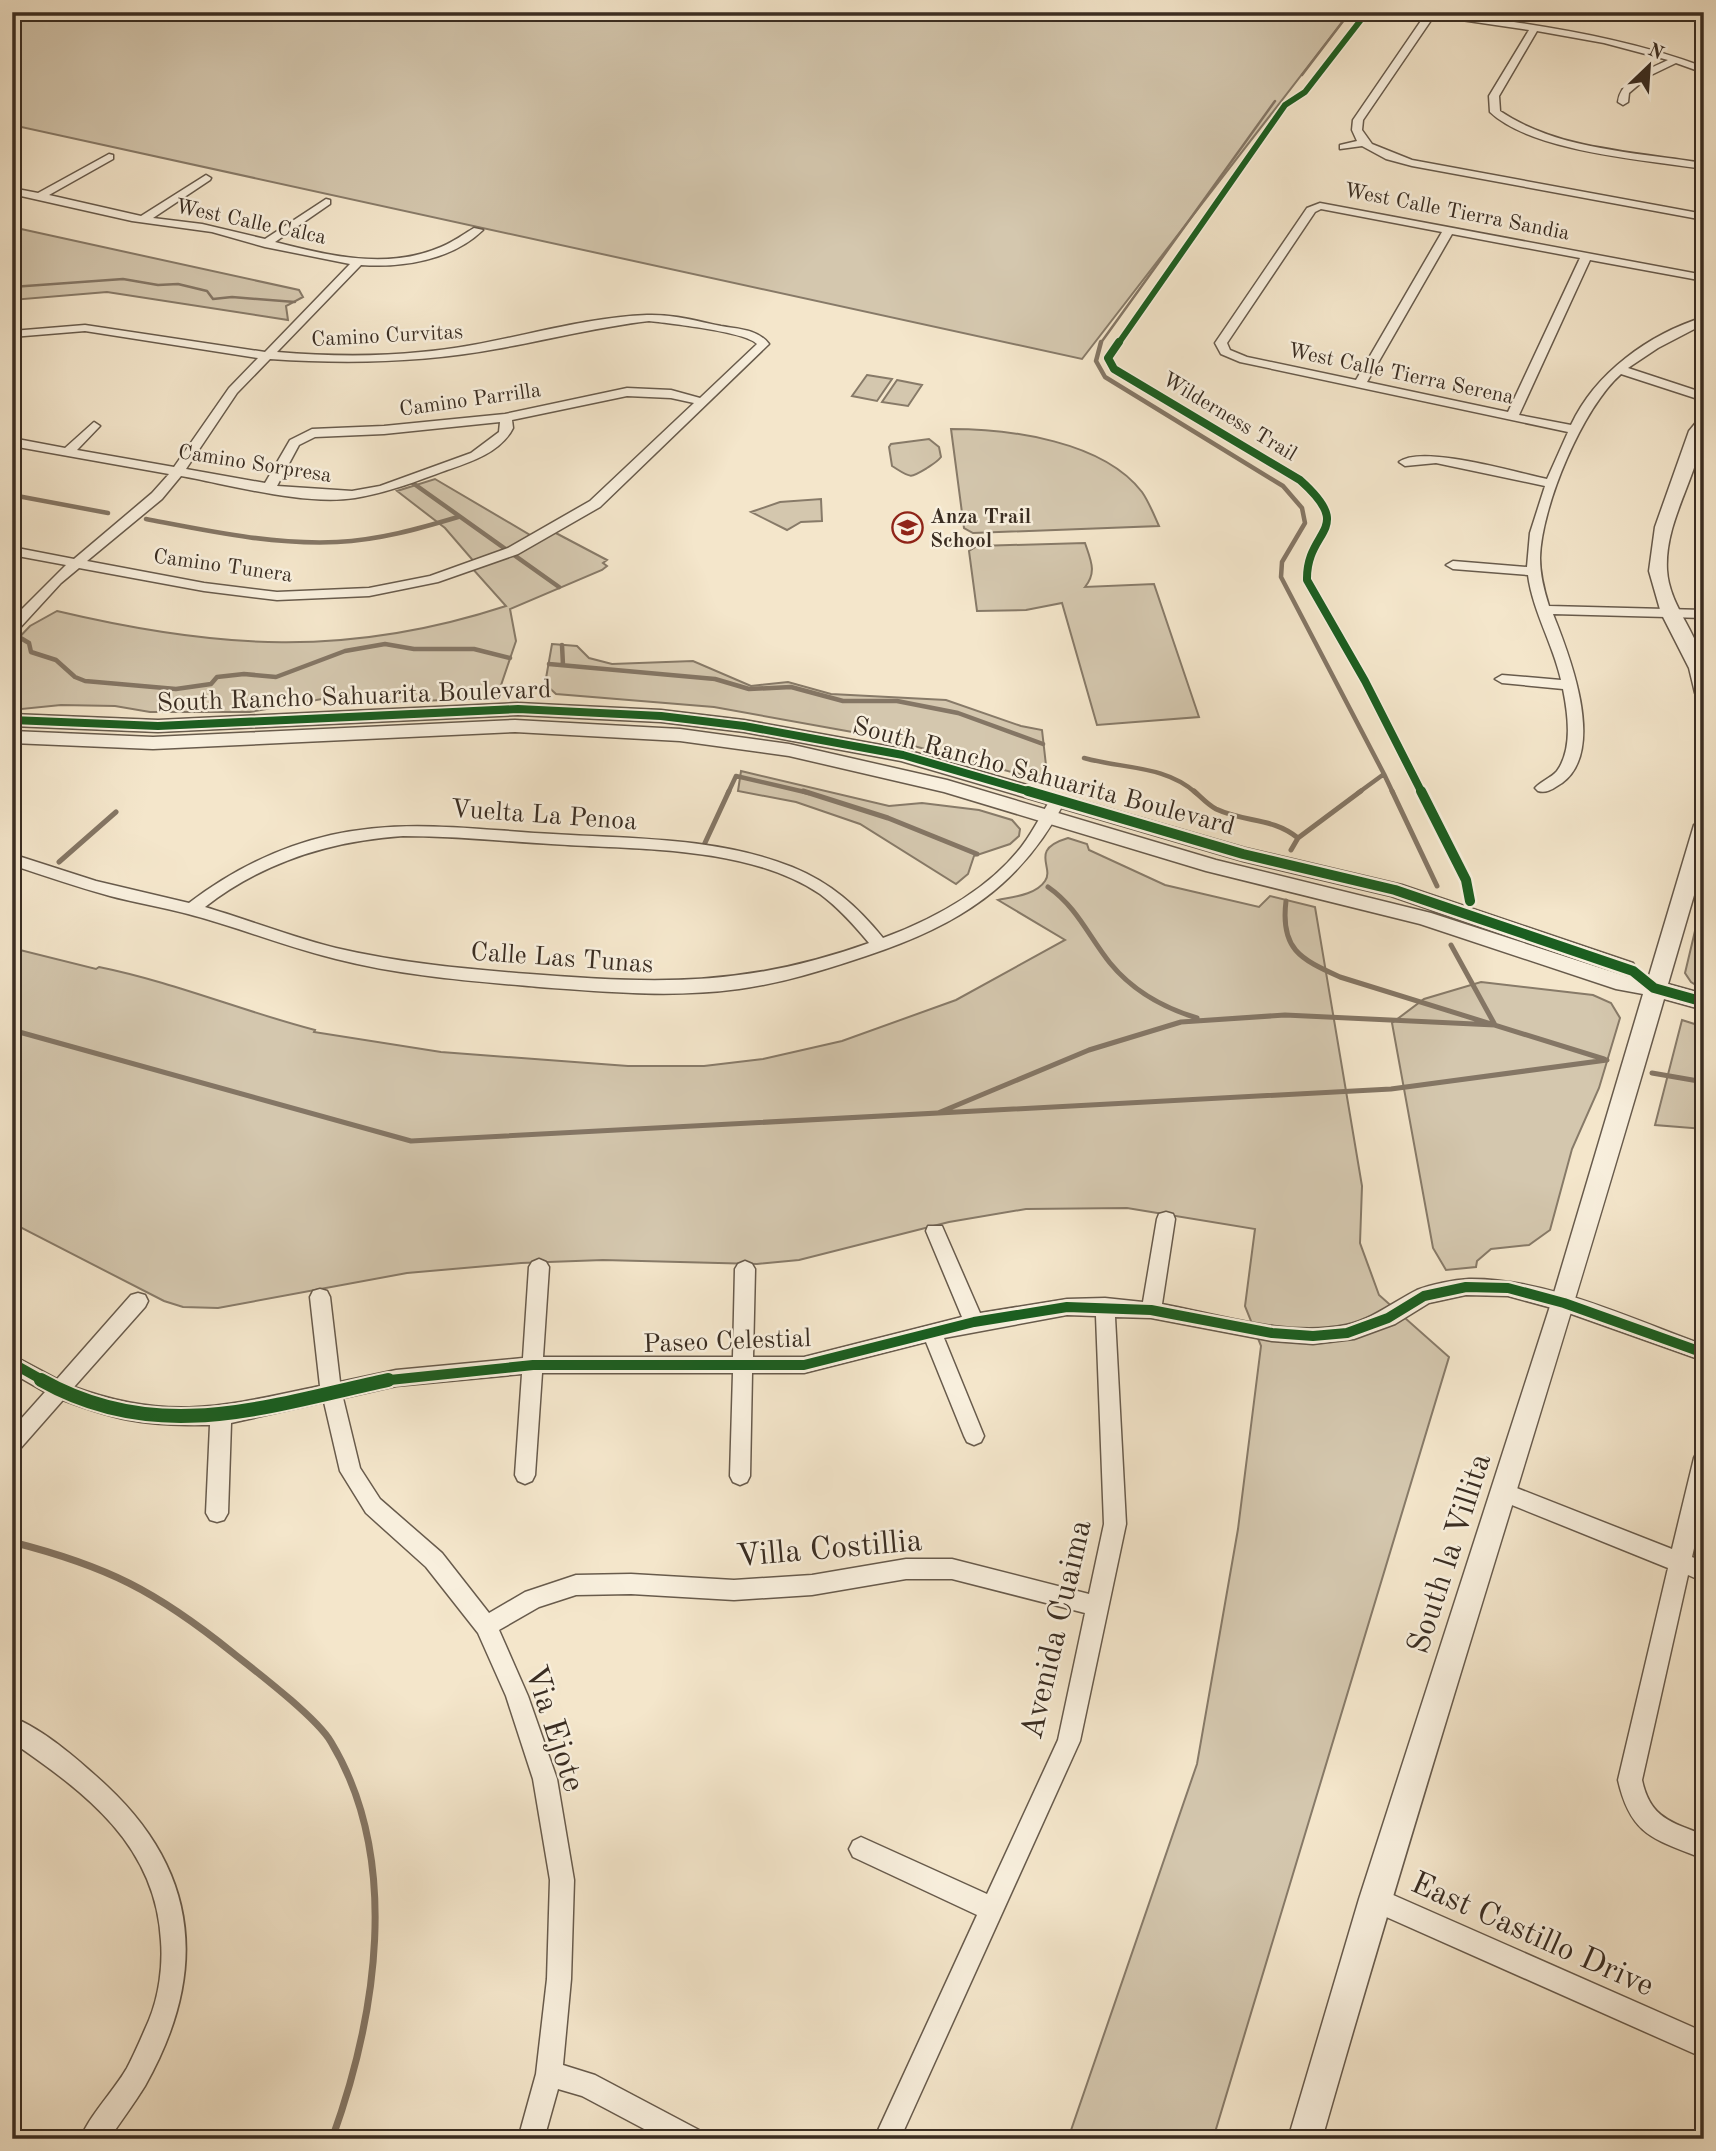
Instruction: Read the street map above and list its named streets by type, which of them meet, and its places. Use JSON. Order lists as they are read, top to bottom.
{
  "streets": {
    "street": [
      "West Calle Tierra Sandia",
      "West Calle Calca",
      "Camino Curvitas",
      "West Calle Tierra Serena",
      "Camino Parrilla",
      "Camino Sorpresa",
      "Camino Tunera",
      "South Rancho Sahuarita Boulevard",
      "Vuelta La Penoa",
      "Calle Las Tunas",
      "Paseo Celestial",
      "Villa Costillia",
      "South la Villita",
      "Avenida Cuaima",
      "Via Ejote",
      "East Castillo Drive"
    ],
    "cycle path": ["Wilderness Trail"]
  },
  "crossings": [
    ["West Calle Tierra Sandia", "West Calle Tierra Serena"],
    ["Camino Curvitas", "Camino Tunera"],
    ["Camino Parrilla", "Camino Sorpresa"],
    ["Camino Parrilla", "Camino Tunera"],
    ["South Rancho Sahuarita Boulevard", "Calle Las Tunas"],
    ["South Rancho Sahuarita Boulevard", "South la Villita"],
    ["Vuelta La Penoa", "Calle Las Tunas"],
    ["Paseo Celestial", "South la Villita"],
    ["Paseo Celestial", "Avenida Cuaima"],
    ["Paseo Celestial", "Via Ejote"],
    ["Villa Costillia", "Avenida Cuaima"],
    ["Villa Costillia", "Via Ejote"],
    ["South la Villita", "East Castillo Drive"]
  ],
  "places": {
    "school or university": ["Anza Trail School"]
  },
  "north": "top right"
}
